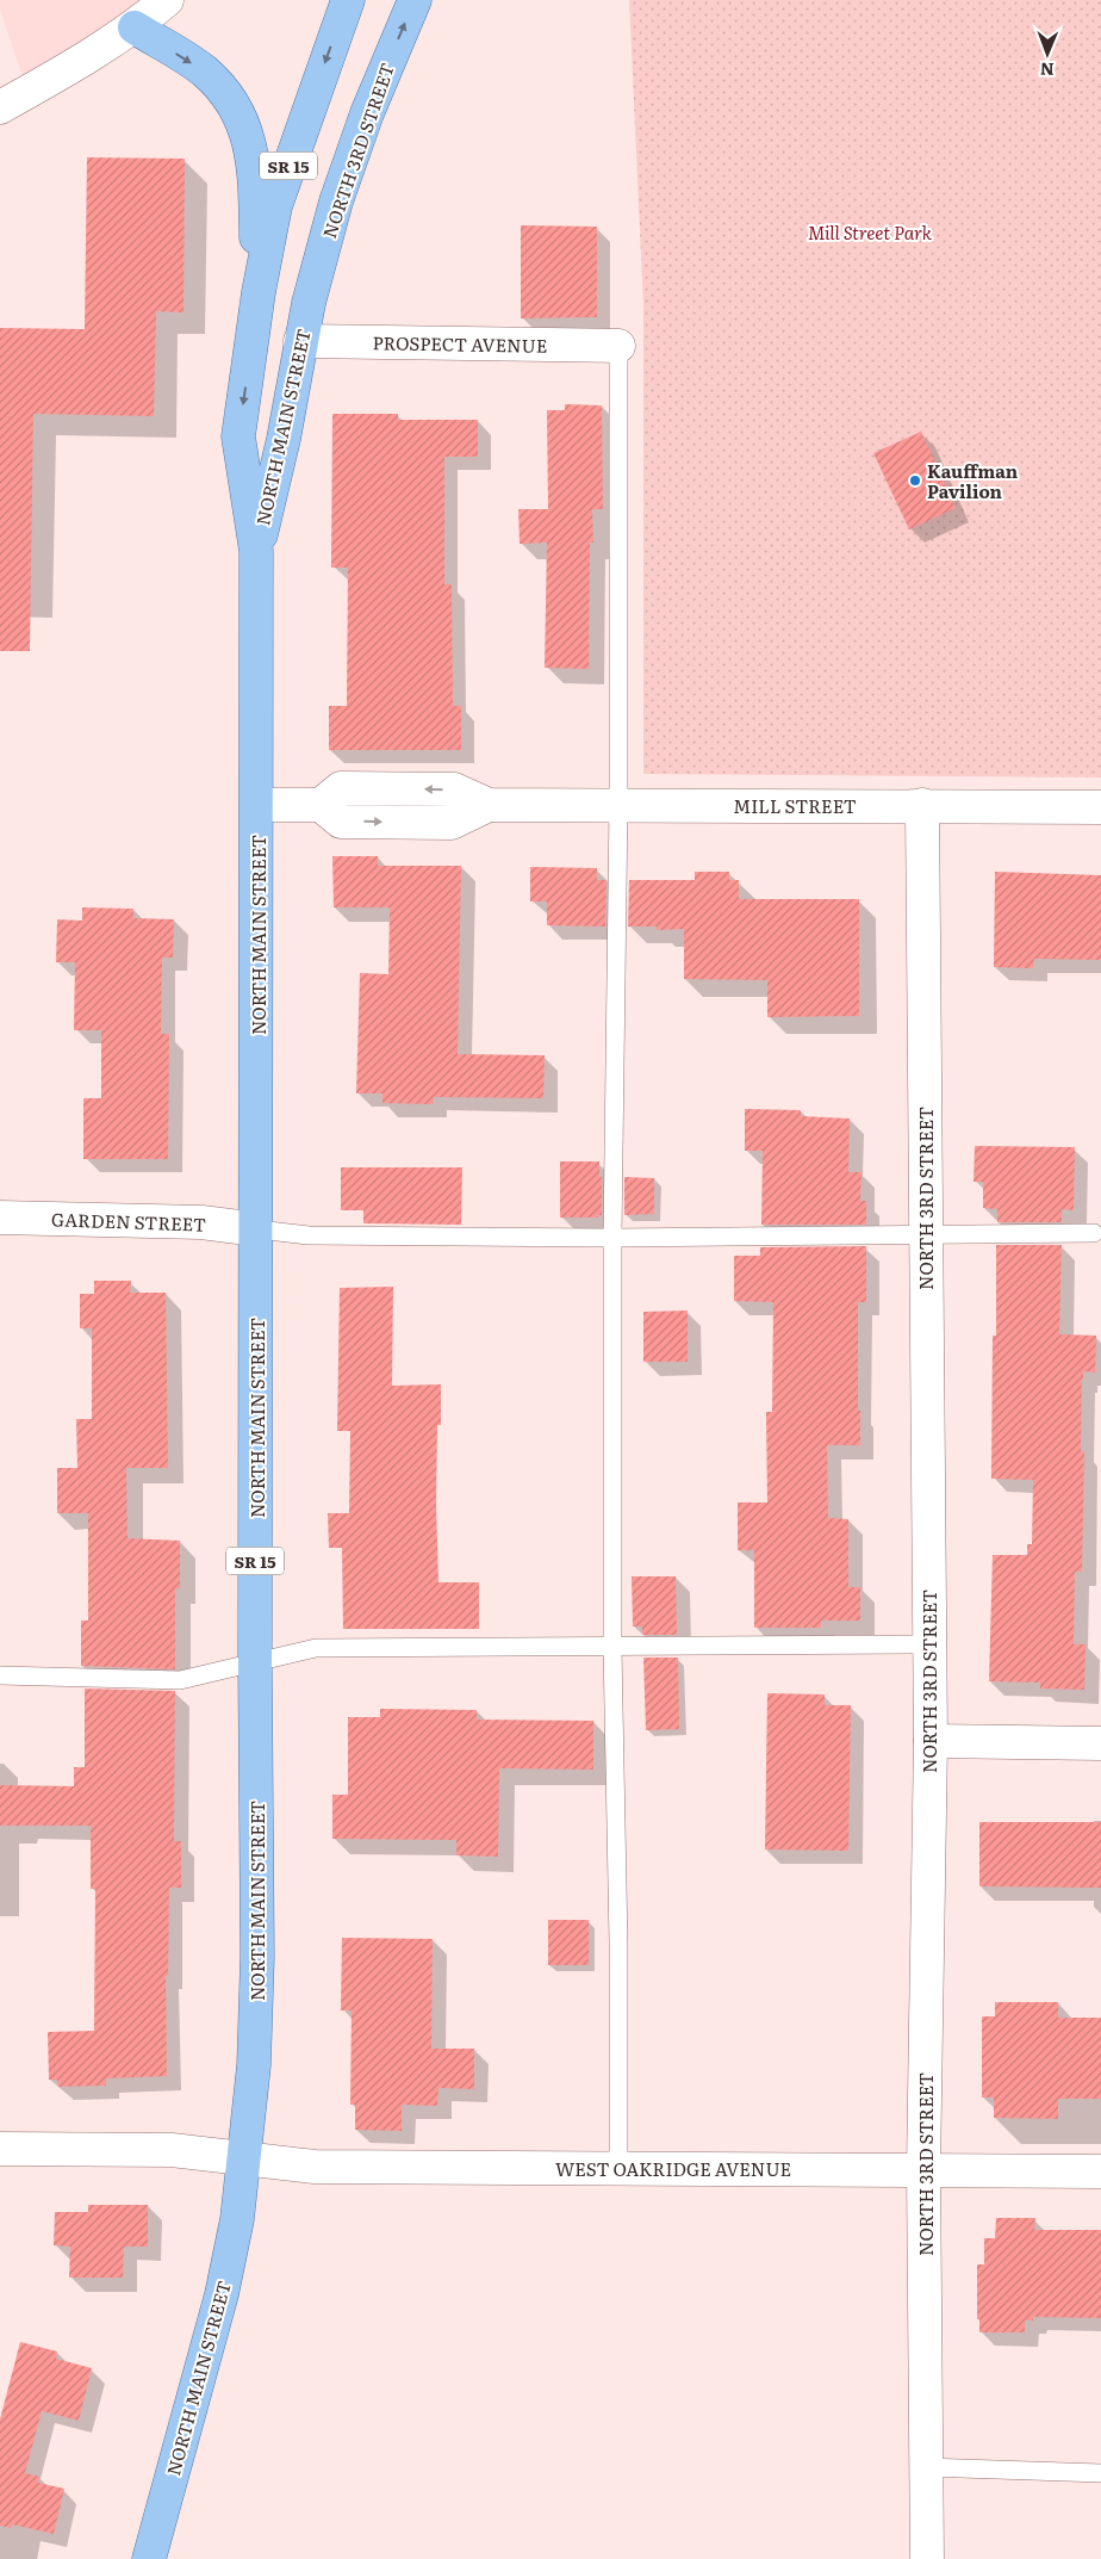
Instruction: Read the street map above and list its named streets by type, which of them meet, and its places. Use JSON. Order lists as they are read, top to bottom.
{
  "streets": {
    "main road": ["NORTH 3RD STREET", "SR 15", "NORTH MAIN STREET"],
    "street": [
      "PROSPECT AVENUE",
      "MILL STREET",
      "GARDEN STREET",
      "WEST OAKRIDGE AVENUE"
    ]
  },
  "crossings": [
    ["NORTH 3RD STREET", "NORTH MAIN STREET"],
    ["NORTH 3RD STREET", "MILL STREET"],
    ["NORTH 3RD STREET", "WEST OAKRIDGE AVENUE"],
    ["SR 15", "NORTH MAIN STREET"],
    ["PROSPECT AVENUE", "NORTH MAIN STREET"],
    ["NORTH MAIN STREET", "MILL STREET"],
    ["NORTH MAIN STREET", "GARDEN STREET"],
    ["NORTH MAIN STREET", "WEST OAKRIDGE AVENUE"]
  ],
  "parks": ["Mill Street Park"],
  "places": ["Kauffman Pavilion"],
  "north": "bottom"
}
